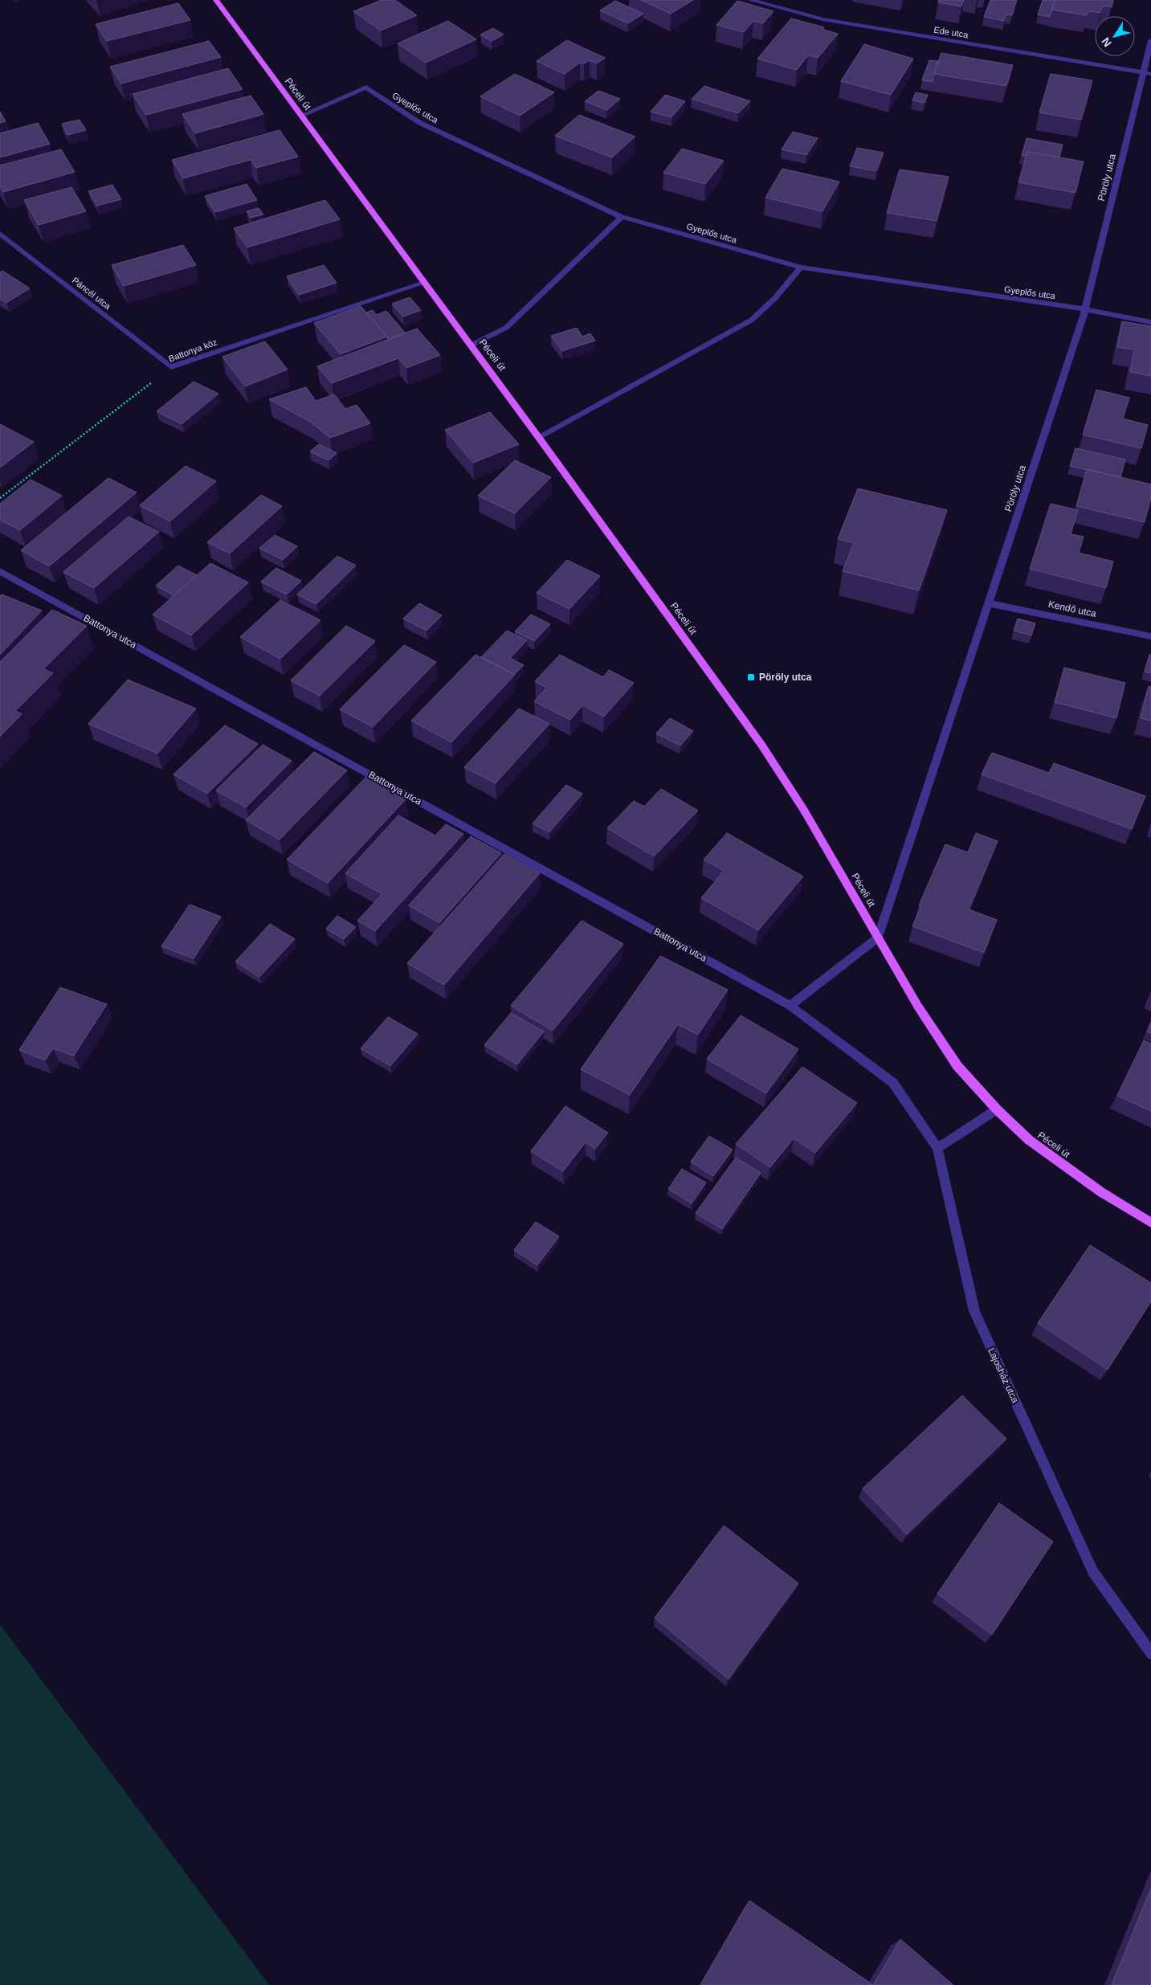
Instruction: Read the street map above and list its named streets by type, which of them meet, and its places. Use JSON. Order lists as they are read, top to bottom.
{
  "streets": {
    "main road": ["Péceli út"],
    "street": [
      "Ede utca",
      "Gyeplős utca",
      "Pöröly utca",
      "Páncél utca",
      "Battonya köz",
      "Kendő utca",
      "Battonya utca",
      "Lajosház utca"
    ]
  },
  "crossings": [
    ["Ede utca", "Pöröly utca"],
    ["Péceli út", "Gyeplős utca"],
    ["Péceli út", "Pöröly utca"],
    ["Péceli út", "Battonya köz"],
    ["Gyeplős utca", "Pöröly utca"],
    ["Pöröly utca", "Kendő utca"],
    ["Páncél utca", "Battonya köz"],
    ["Battonya utca", "Lajosház utca"]
  ],
  "places": {
    "transit": ["Pöröly utca"]
  },
  "north": "bottom left"
}
